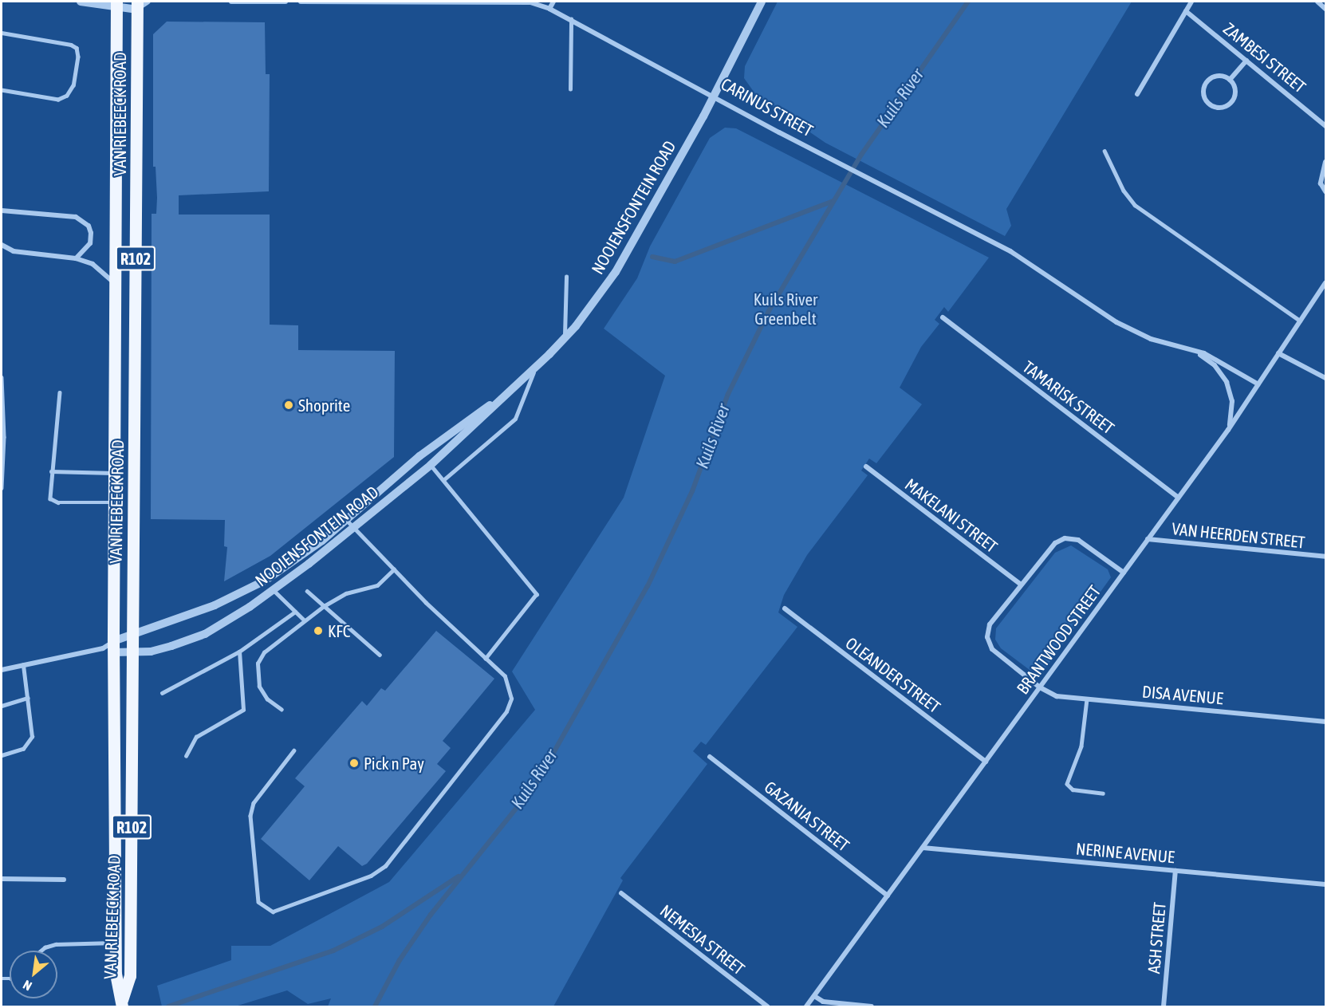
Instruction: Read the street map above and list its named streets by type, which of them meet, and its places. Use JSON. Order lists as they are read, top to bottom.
{
  "streets": {
    "main road": ["VAN RIEBEECK ROAD", "R102"],
    "street": [
      "ZAMBESI STREET",
      "CARINUS STREET",
      "NOOIENSFONTEIN ROAD",
      "TAMARISK STREET",
      "MAKELANI STREET",
      "VAN HEERDEN STREET",
      "BRANTWOOD STREET",
      "OLEANDER STREET",
      "DISA AVENUE",
      "GAZANIA STREET",
      "NERINE AVENUE",
      "ASH STREET",
      "NEMESIA STREET"
    ]
  },
  "crossings": [
    ["CARINUS STREET", "NOOIENSFONTEIN ROAD"],
    ["CARINUS STREET", "BRANTWOOD STREET"],
    ["VAN RIEBEECK ROAD", "NOOIENSFONTEIN ROAD"],
    ["TAMARISK STREET", "BRANTWOOD STREET"],
    ["VAN HEERDEN STREET", "BRANTWOOD STREET"],
    ["BRANTWOOD STREET", "OLEANDER STREET"],
    ["BRANTWOOD STREET", "DISA AVENUE"],
    ["BRANTWOOD STREET", "GAZANIA STREET"],
    ["BRANTWOOD STREET", "NERINE AVENUE"],
    ["NERINE AVENUE", "ASH STREET"]
  ],
  "water": ["Kuils River"],
  "parks": ["Kuils River Greenbelt"],
  "places": ["Shoprite", "KFC", "Pick n Pay"],
  "north": "bottom left"
}
